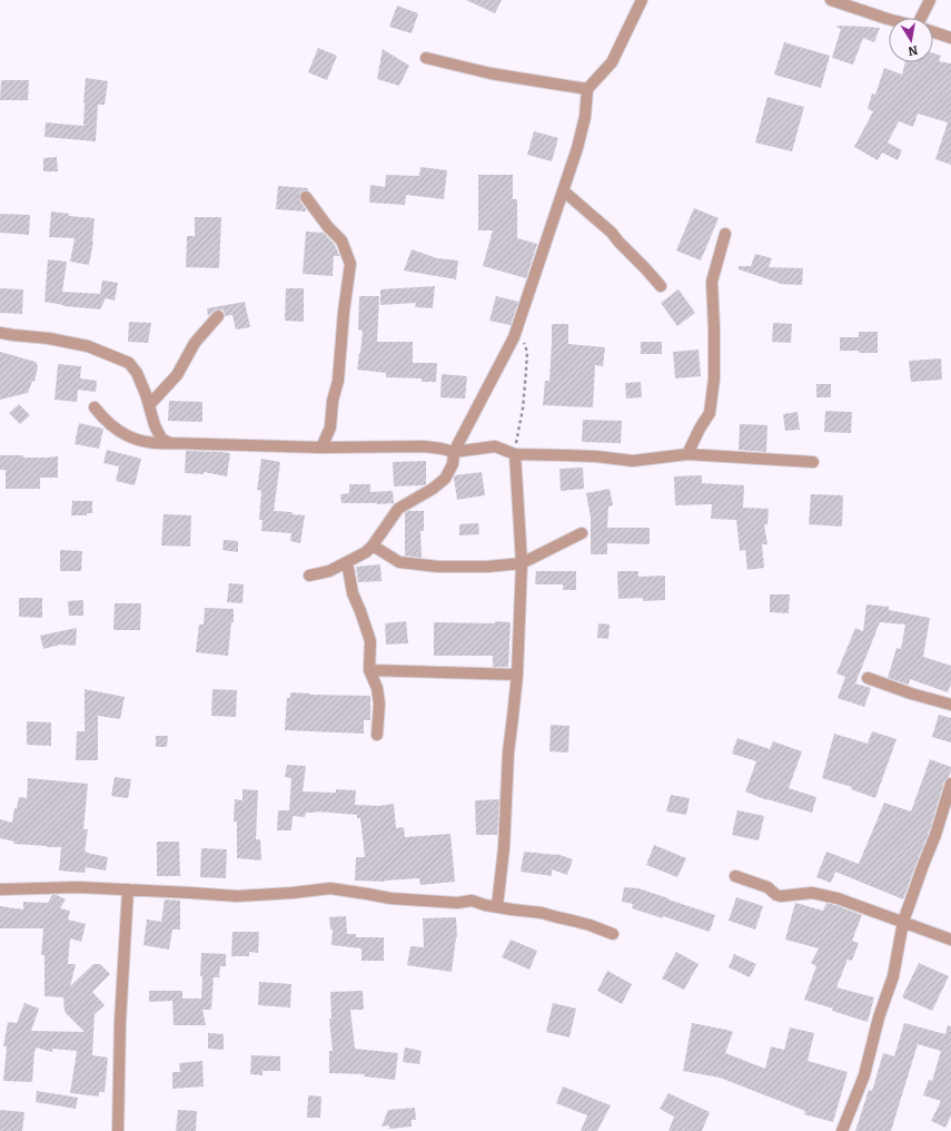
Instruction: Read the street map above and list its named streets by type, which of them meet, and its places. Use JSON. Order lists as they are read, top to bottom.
{
  "north": "bottom"
}
